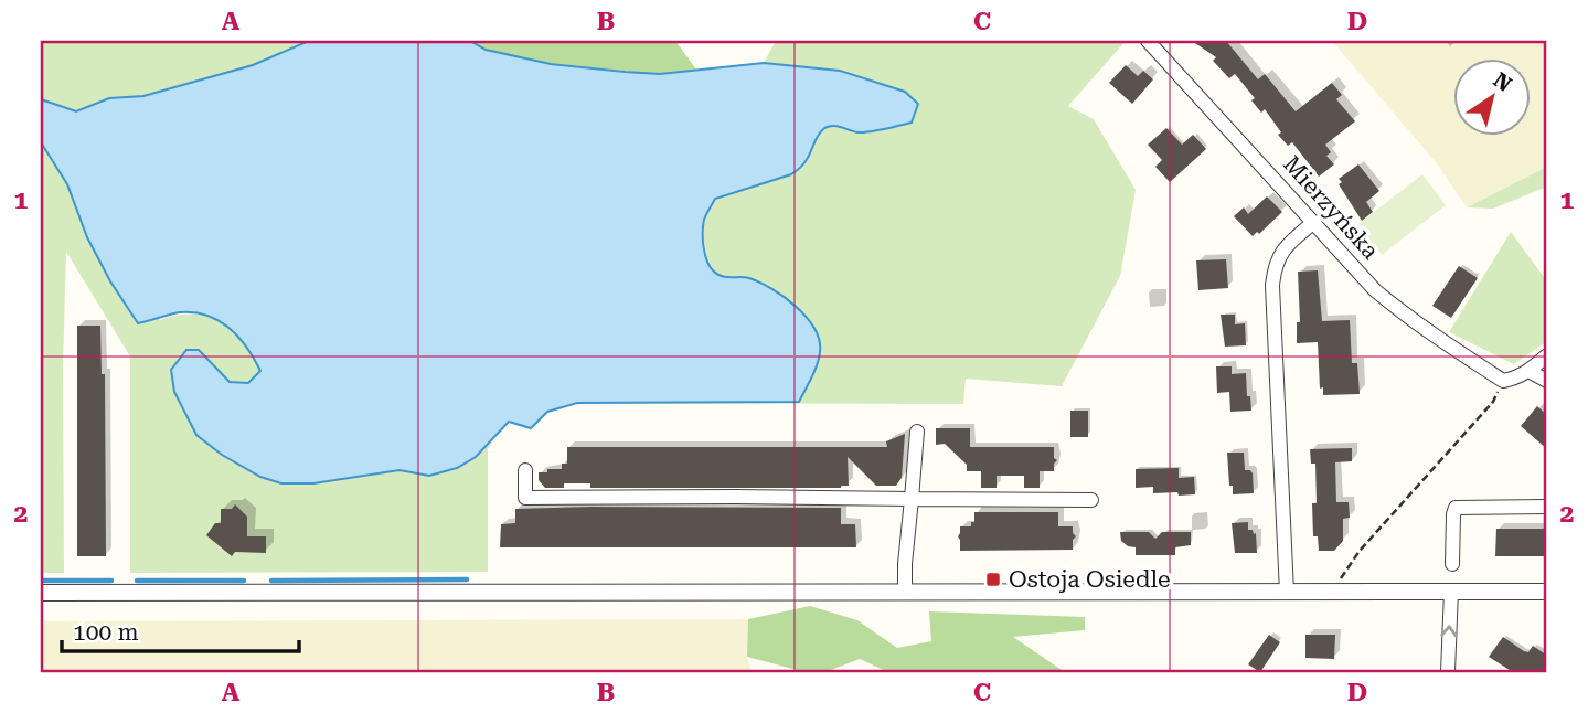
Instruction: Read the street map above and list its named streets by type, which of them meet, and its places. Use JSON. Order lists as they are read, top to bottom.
{
  "streets": {
    "street": ["Mierzyńska"]
  },
  "places": {
    "transit": ["Ostoja Osiedle"]
  },
  "scale_bar": "100 m",
  "north": "top right",
  "grid": {
    "columns": [
      "A",
      "B",
      "C",
      "D"
    ],
    "rows": ["1", "2"]
  }
}
